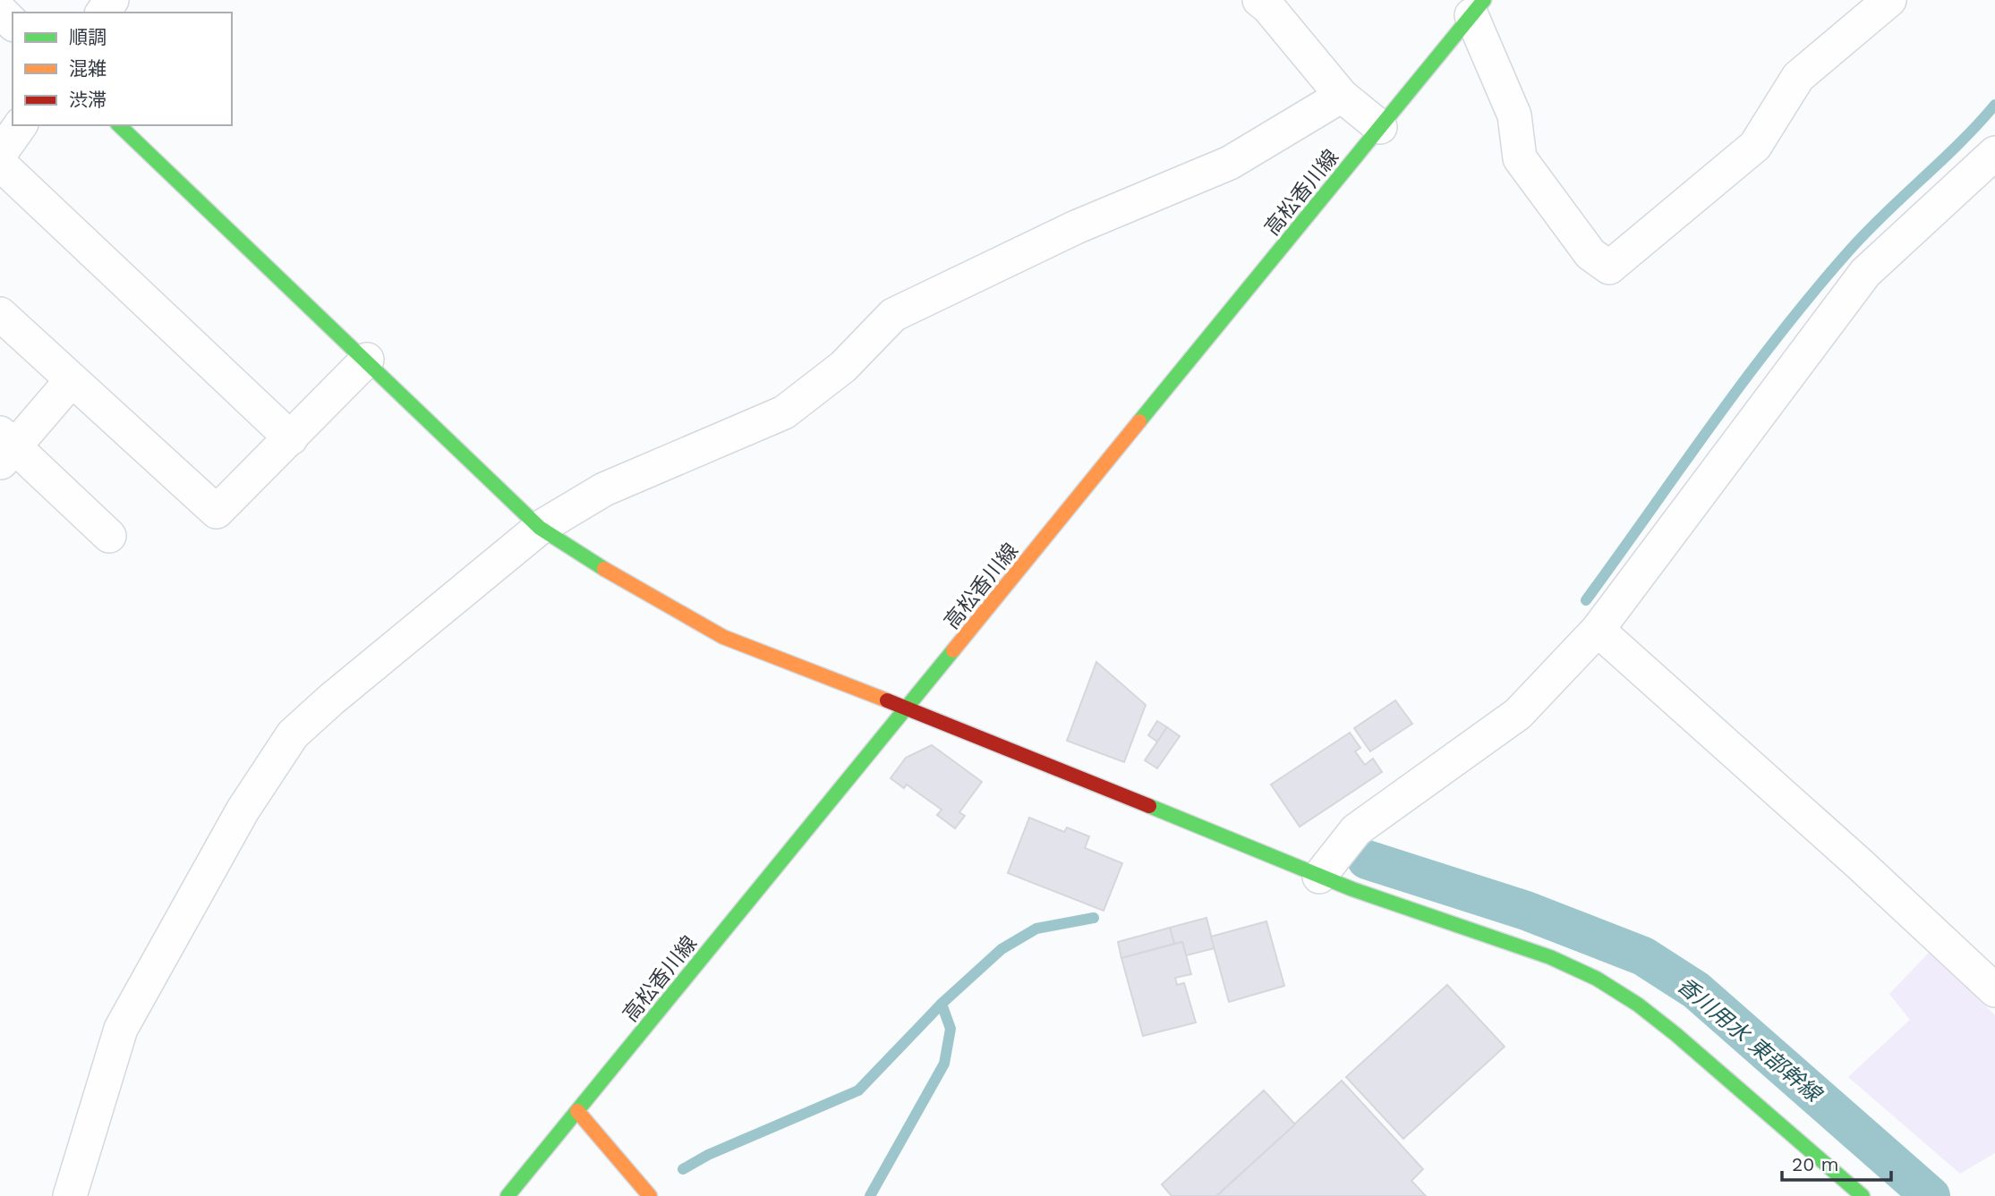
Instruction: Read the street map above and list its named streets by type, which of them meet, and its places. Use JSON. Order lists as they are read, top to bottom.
{
  "streets": {
    "street": ["高松香川線"]
  },
  "water": ["香川用水 東部幹線"],
  "legend": ["順調", "混雑", "渋滞"],
  "scale_bar": "20 m"
}
